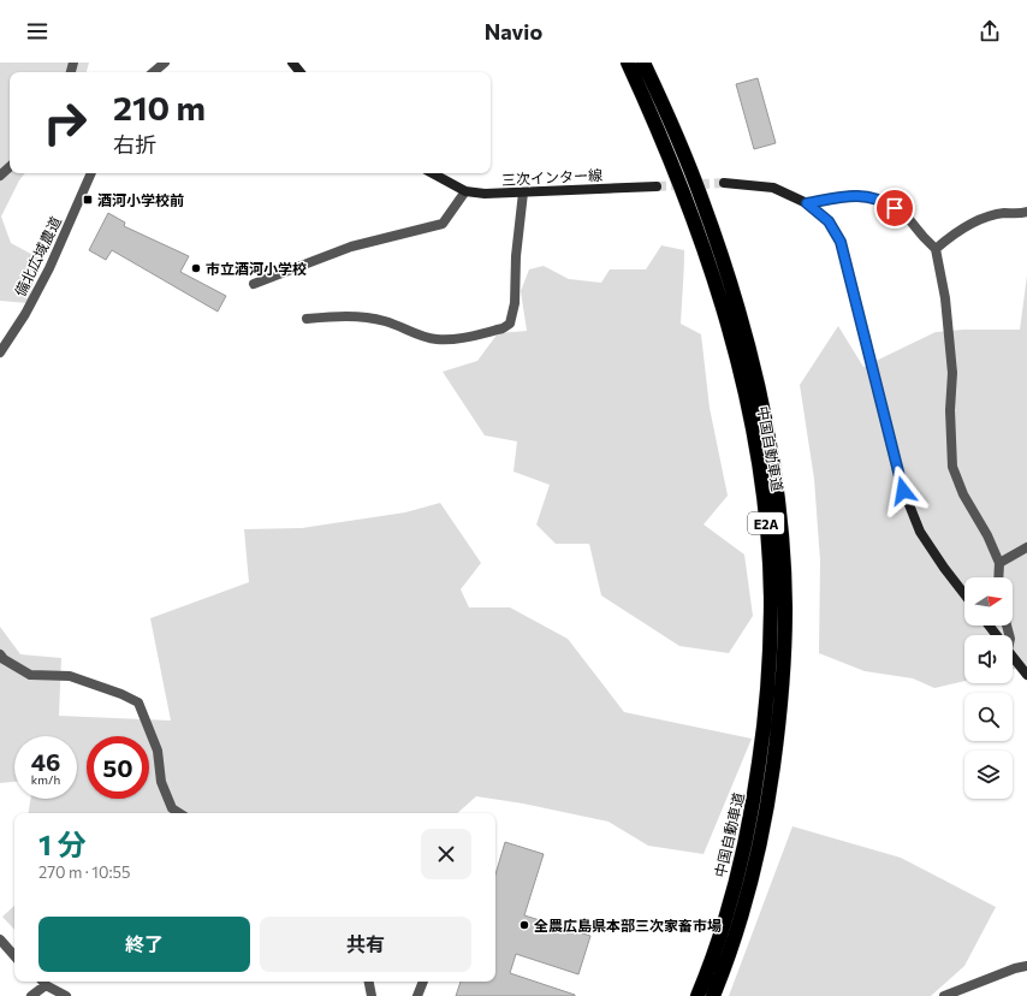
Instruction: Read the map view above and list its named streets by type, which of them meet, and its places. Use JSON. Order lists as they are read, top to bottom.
{
  "streets": {
    "highway": ["中国自動車道", "E2A"],
    "main road": ["三次インター線"],
    "street": ["備北広域農道"]
  },
  "places": {
    "transit": ["酒河小学校前"],
    "other": ["市立酒河小学校", "全農広島県本部三次家畜市場"]
  },
  "north": "right",
  "page": {
    "header": "Navio",
    "turn": ["210 m", "右折"],
    "speed": "46 km/h",
    "limit": "50",
    "heading": ["1 分", "270 m · 10:55"],
    "buttons": ["終了", "共有"]
  }
}
